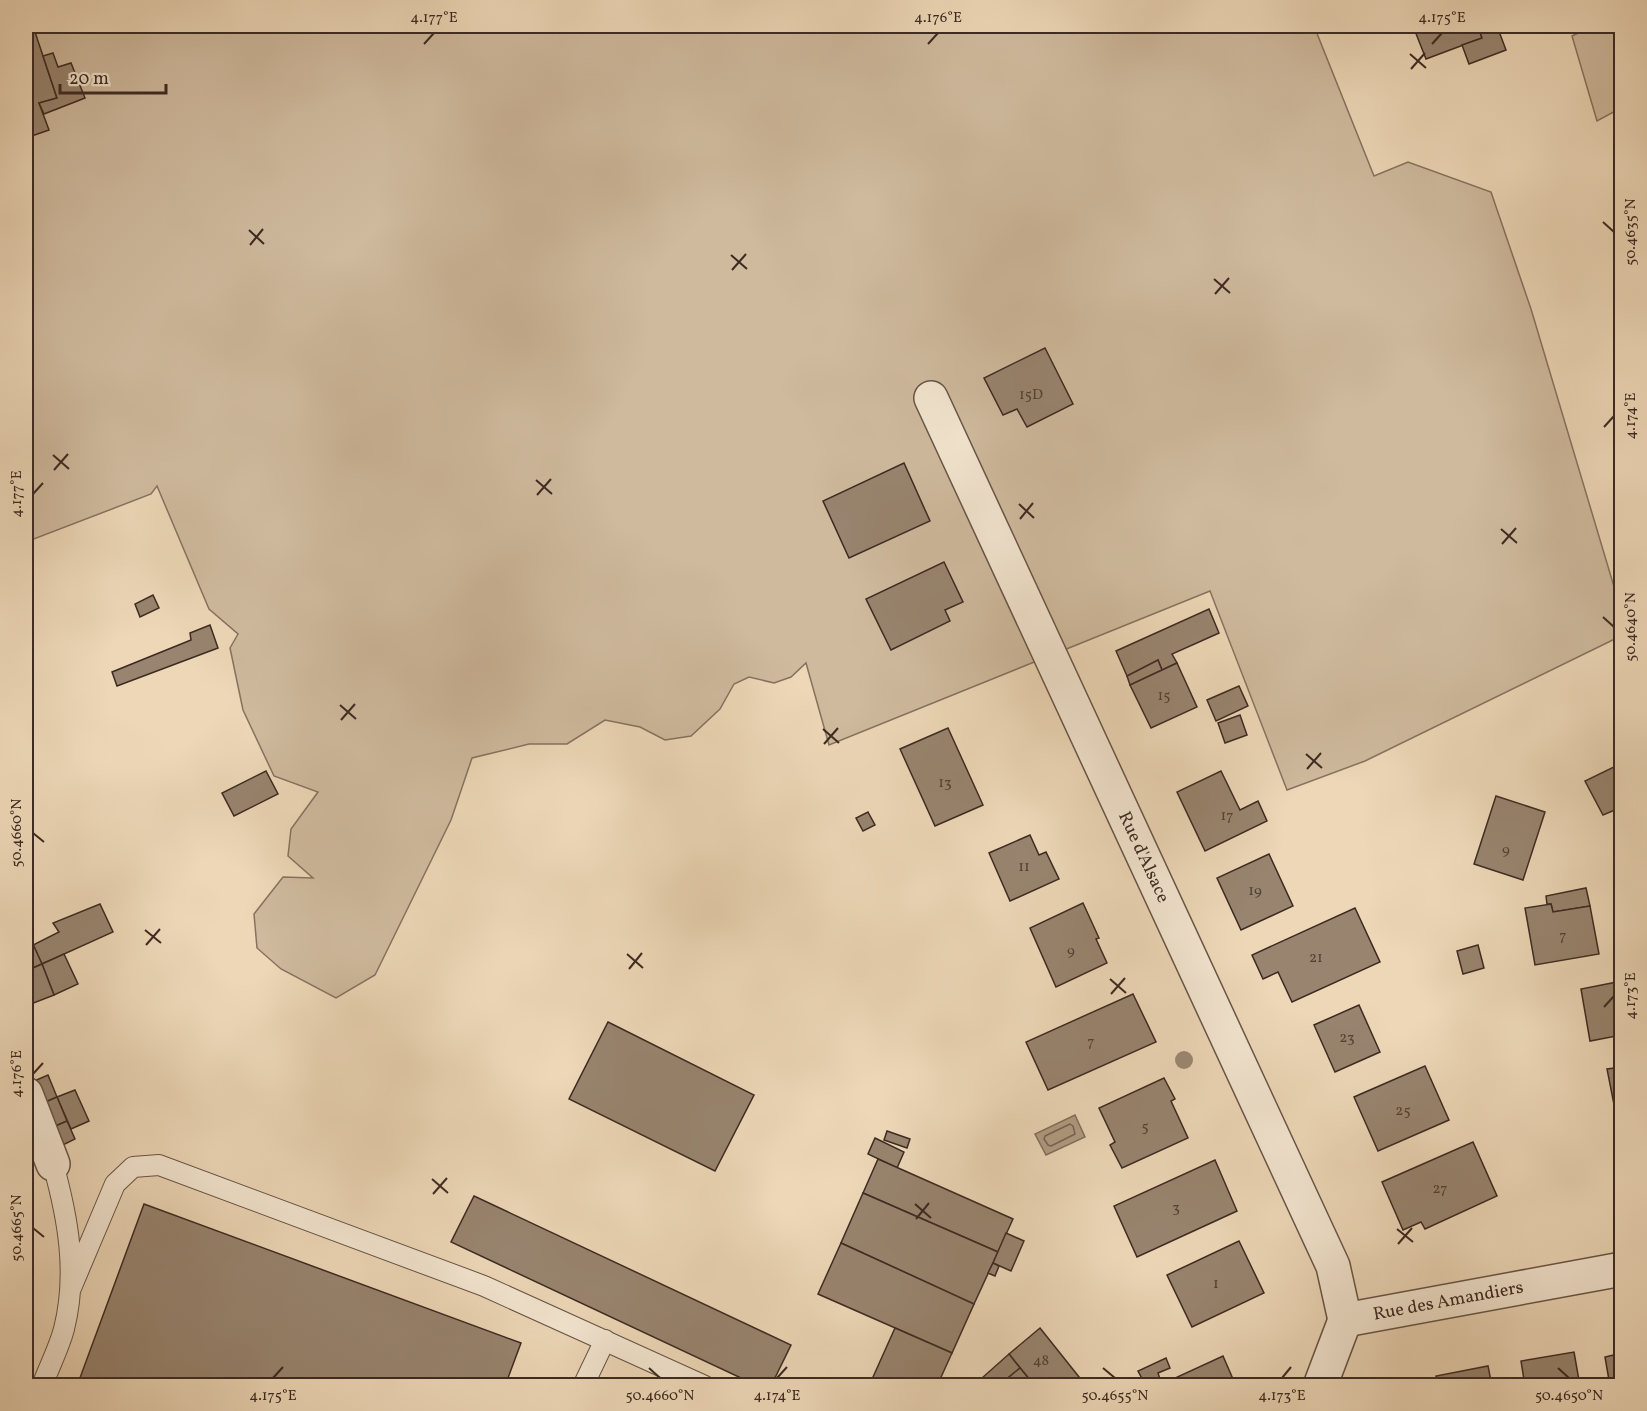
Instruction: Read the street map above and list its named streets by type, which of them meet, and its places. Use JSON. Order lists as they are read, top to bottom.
{
  "streets": {
    "street": ["Rue d'Alsace", "Rue des Amandiers"]
  },
  "crossings": [
    ["Rue d'Alsace", "Rue des Amandiers"]
  ],
  "house_numbers": [
    "15D",
    "15",
    "13",
    "17",
    "9",
    "11",
    "19",
    "7",
    "9",
    "21",
    "23",
    "7",
    "25",
    "5",
    "27",
    "3",
    "1",
    "48"
  ],
  "scale_bar": "20 m",
  "coordinates": [
    "4.177°E",
    "4.176°E",
    "4.175°E",
    "50.4635°N",
    "4.174°E",
    "50.4640°N",
    "50.4660°N",
    "4.173°E",
    "50.4665°N",
    "50.4655°N",
    "50.4650°N"
  ]
}
